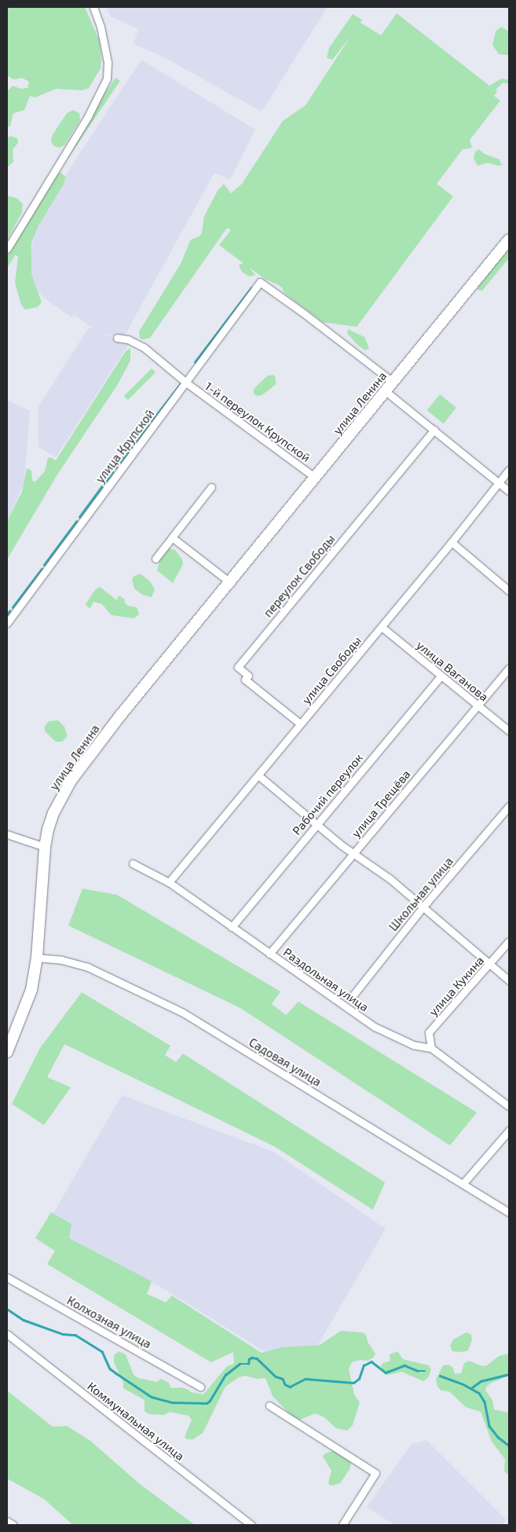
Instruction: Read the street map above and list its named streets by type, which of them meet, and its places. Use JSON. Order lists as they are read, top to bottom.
{
  "streets": {
    "street": [
      "улица Ленина",
      "1-й переулок Крупской",
      "улица Крупской",
      "переулок Свободы",
      "улица Свободы",
      "улица Ваганова",
      "Рабочий переулок",
      "улица Трещёва",
      "Школьная улица",
      "Раздольная улица",
      "улица Кукина",
      "Садовая улица",
      "Колхозная улица",
      "Коммунальная улица"
    ]
  },
  "crossings": [
    ["улица Ленина", "1-й переулок Крупской"],
    ["улица Ленина", "улица Крупской"],
    ["улица Ленина", "Садовая улица"],
    ["1-й переулок Крупской", "улица Крупской"],
    ["переулок Свободы", "улица Свободы"],
    ["улица Свободы", "улица Ваганова"],
    ["улица Свободы", "Раздольная улица"],
    ["улица Ваганова", "Рабочий переулок"],
    ["улица Ваганова", "улица Трещёва"],
    ["Рабочий переулок", "Раздольная улица"],
    ["улица Трещёва", "Раздольная улица"],
    ["Раздольная улица", "улица Кукина"]
  ]
}
